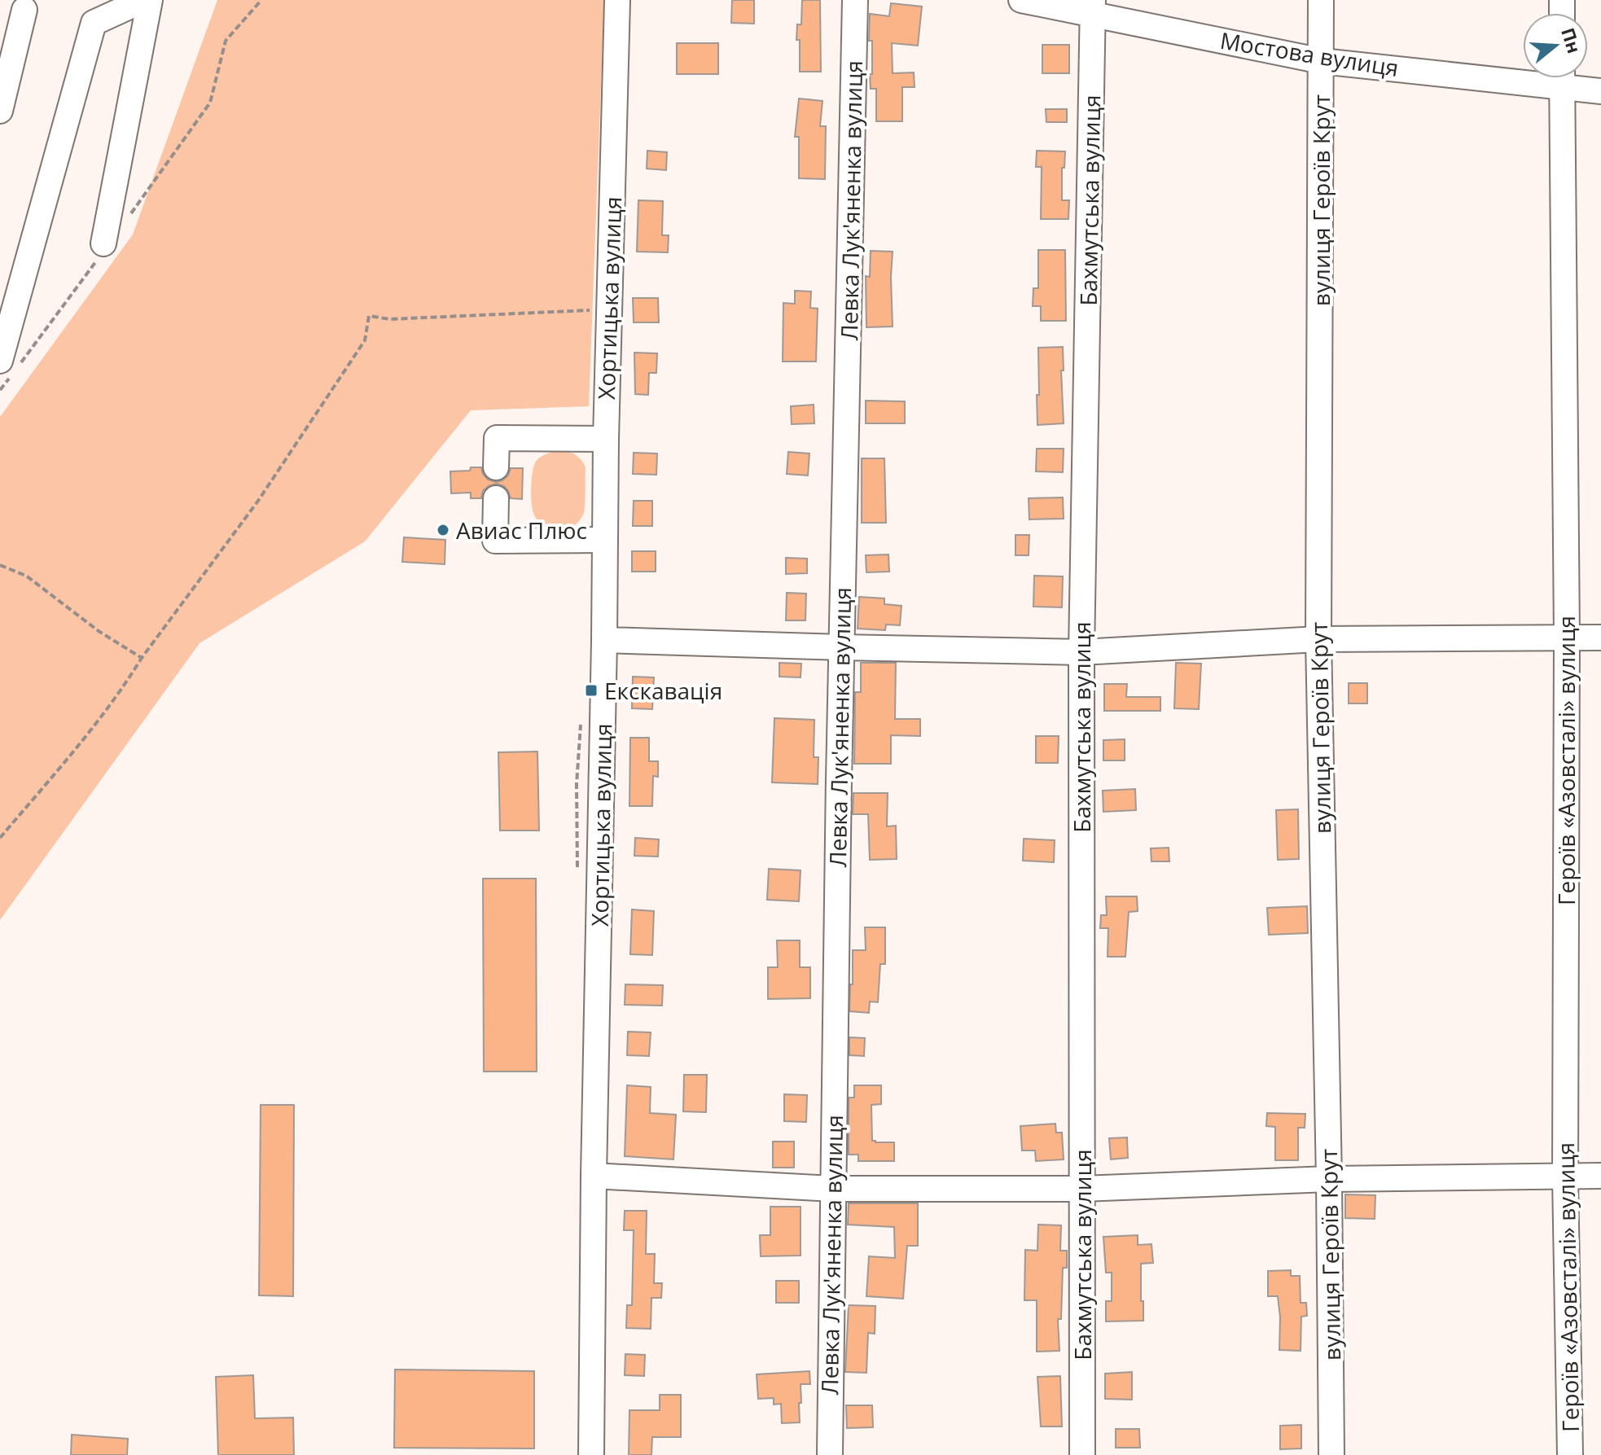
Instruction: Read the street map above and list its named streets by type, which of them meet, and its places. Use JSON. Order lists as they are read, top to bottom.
{
  "streets": {
    "street": [
      "Мостова вулиця",
      "Левка Лук'яненка вулиця",
      "Бахмутська вулиця",
      "вулиця Героїв Крут",
      "Хортицька вулиця",
      "Героїв «Азовсталі» вулиця"
    ]
  },
  "crossings": [
    ["Мостова вулиця", "Бахмутська вулиця"],
    ["Мостова вулиця", "вулиця Героїв Крут"]
  ],
  "places": {
    "other": ["Авиас Плюс"],
    "transit": ["Екскавація"]
  },
  "north": "right"
}
